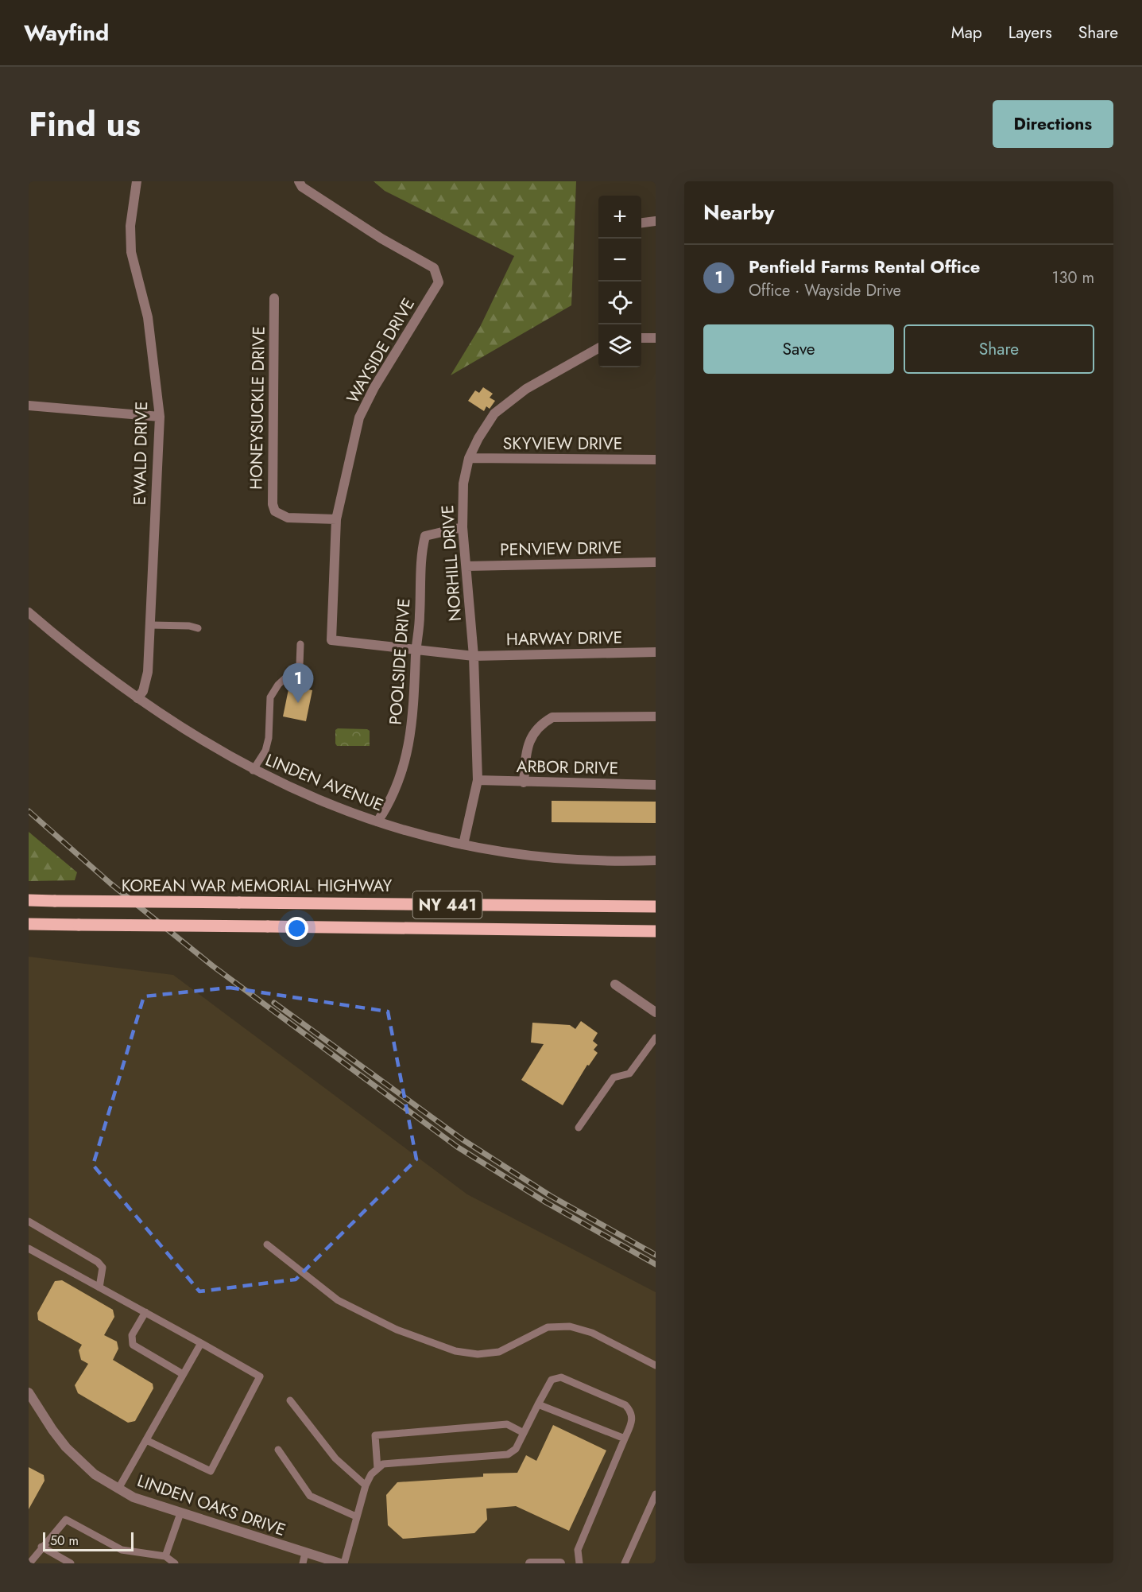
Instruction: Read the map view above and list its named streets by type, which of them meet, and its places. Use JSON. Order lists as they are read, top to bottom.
{
  "streets": {
    "main road": ["KOREAN WAR MEMORIAL HIGHWAY", "NY 441"],
    "street": [
      "WAYSIDE DRIVE",
      "HONEYSUCKLE DRIVE",
      "SKYVIEW DRIVE",
      "EWALD DRIVE",
      "PENVIEW DRIVE",
      "NORHILL DRIVE",
      "HARWAY DRIVE",
      "POOLSIDE DRIVE",
      "ARBOR DRIVE",
      "LINDEN AVENUE",
      "LINDEN OAKS DRIVE"
    ]
  },
  "crossings": [
    ["WAYSIDE DRIVE", "HONEYSUCKLE DRIVE"],
    ["WAYSIDE DRIVE", "HARWAY DRIVE"],
    ["WAYSIDE DRIVE", "POOLSIDE DRIVE"],
    ["SKYVIEW DRIVE", "NORHILL DRIVE"],
    ["EWALD DRIVE", "LINDEN AVENUE"],
    ["PENVIEW DRIVE", "NORHILL DRIVE"],
    ["NORHILL DRIVE", "HARWAY DRIVE"],
    ["NORHILL DRIVE", "POOLSIDE DRIVE"],
    ["NORHILL DRIVE", "ARBOR DRIVE"],
    ["NORHILL DRIVE", "LINDEN AVENUE"],
    ["HARWAY DRIVE", "POOLSIDE DRIVE"],
    ["POOLSIDE DRIVE", "LINDEN AVENUE"]
  ],
  "scale_bar": "50 m",
  "page": {
    "header": "Wayfind",
    "nav": ["Map", "Layers", "Share"],
    "title": "Find us",
    "buttons": [
      "Directions",
      ["Save", "Share"]
    ],
    "heading": "Nearby",
    "map_buttons": ["+", "−"],
    "list": [
      {
        "mark": "1",
        "name": "Penfield Farms Rental Office",
        "note": "Office · Wayside Drive",
        "value": "130 m"
      }
    ],
    "pins": "1",
    "scale": "50 m"
  }
}
